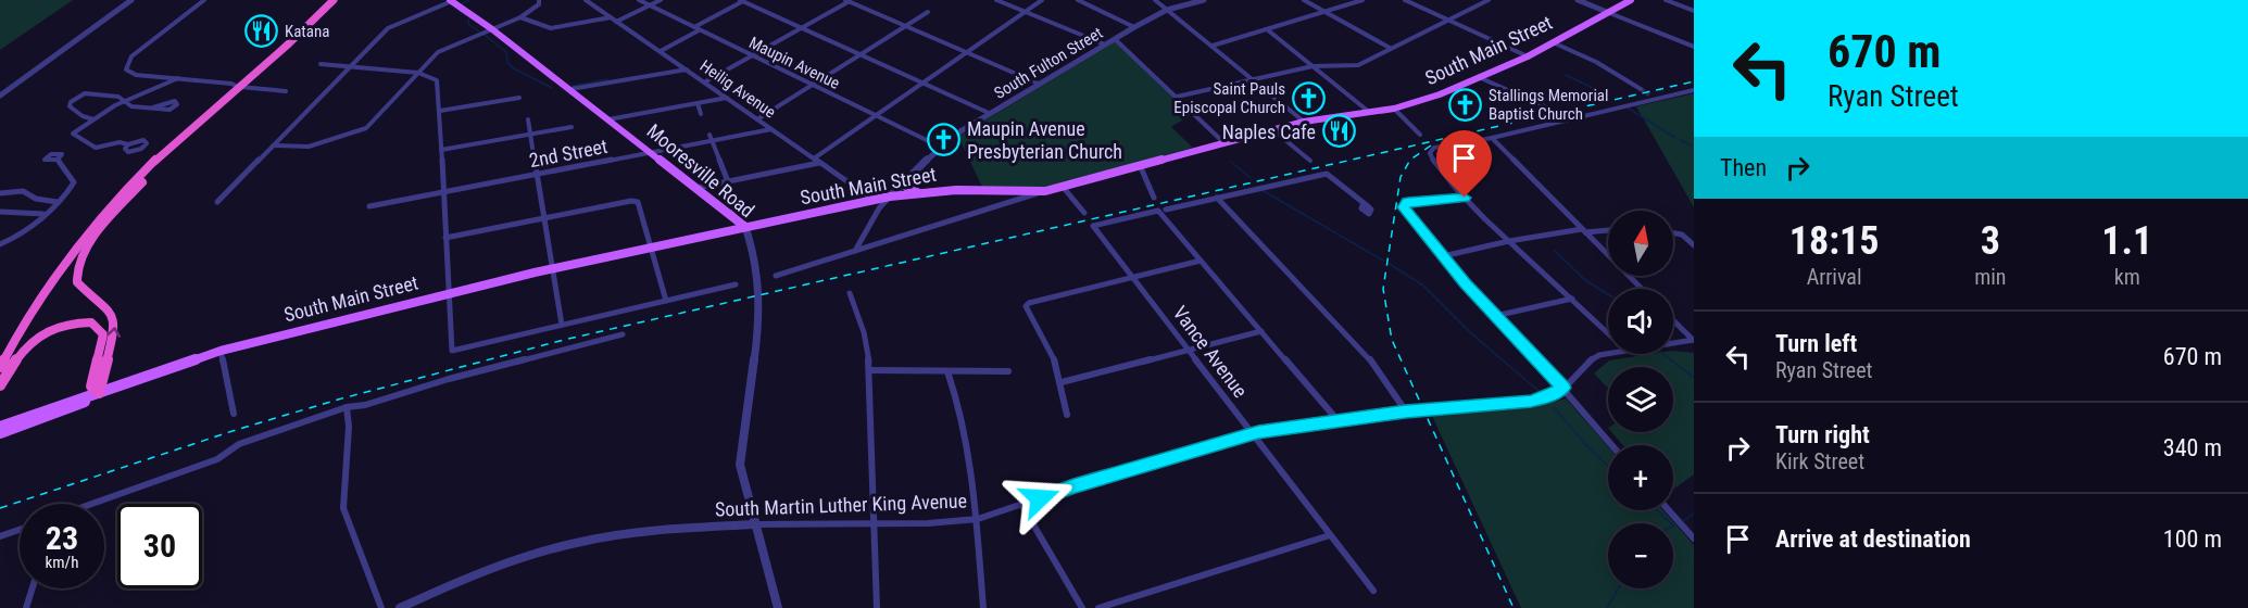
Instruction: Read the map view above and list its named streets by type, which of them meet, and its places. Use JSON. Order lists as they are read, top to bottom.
{
  "streets": {
    "main road": ["South Main Street", "Mooresville Road"],
    "street": [
      "Maupin Avenue",
      "South Fulton Street",
      "Heilig Avenue",
      "2nd Street",
      "Vance Avenue",
      "South Martin Luther King Avenue"
    ]
  },
  "crossings": [
    ["South Main Street", "South Fulton Street"],
    ["South Main Street", "Heilig Avenue"],
    ["South Main Street", "Mooresville Road"],
    ["Maupin Avenue", "South Fulton Street"],
    ["Heilig Avenue", "2nd Street"],
    ["2nd Street", "Mooresville Road"],
    ["Mooresville Road", "South Martin Luther King Avenue"],
    ["Vance Avenue", "South Martin Luther King Avenue"]
  ],
  "places": {
    "restaurant": ["Katana", "Naples Cafe"],
    "church": ["Saint Pauls Episcopal Church", "Stallings Memorial Baptist Church", "Maupin Avenue Presbyterian Church"]
  },
  "north": "top",
  "page": {
    "turn": ["670 m", "Ryan Street"],
    "then": "Then",
    "eta": [
      "18:15",
      "Arrival",
      "3",
      "min",
      "1.1",
      "km"
    ],
    "map_buttons": ["+", "−"],
    "list": [
      {
        "name": "Turn left",
        "note": "Ryan Street",
        "value": "670 m"
      },
      {
        "name": "Turn right",
        "note": "Kirk Street",
        "value": "340 m"
      },
      {
        "name": "Arrive at destination",
        "value": "100 m"
      }
    ],
    "speed": "23 km/h",
    "limit": "30"
  }
}
